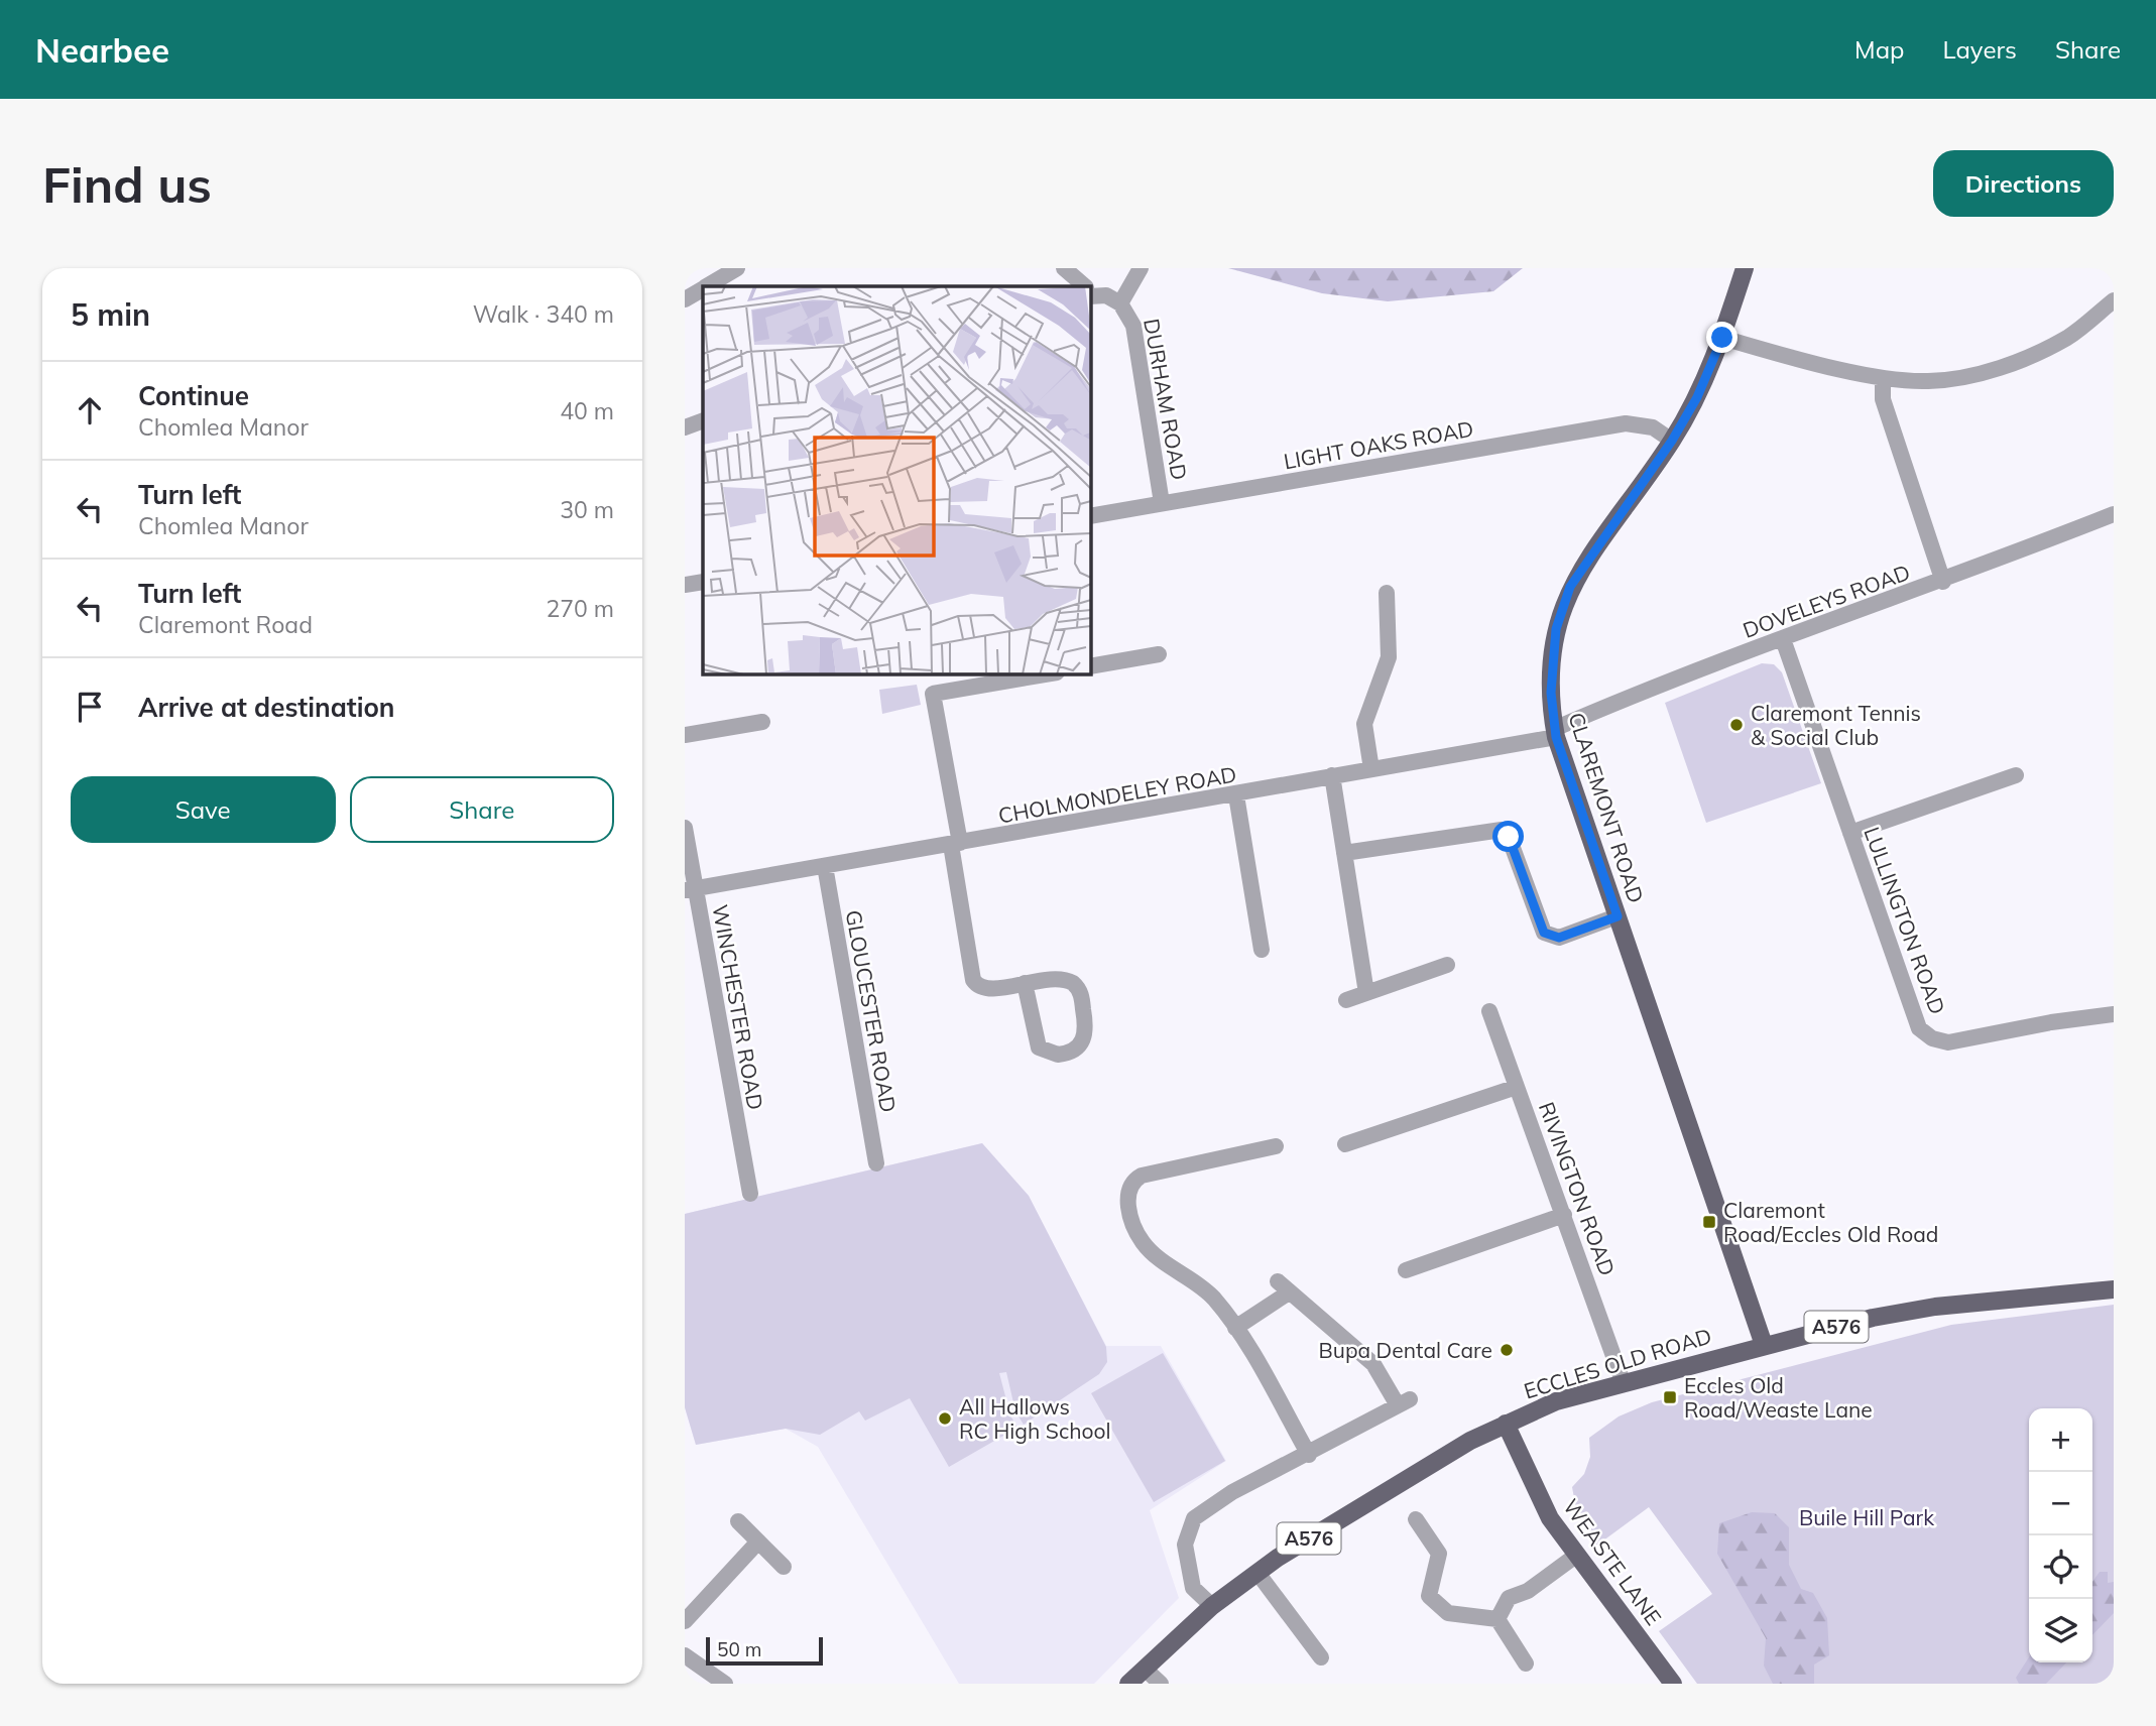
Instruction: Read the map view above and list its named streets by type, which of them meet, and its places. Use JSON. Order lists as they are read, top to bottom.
{
  "streets": {
    "main road": [
      "CLAREMONT ROAD",
      "A576",
      "ECCLES OLD ROAD",
      "WEASTE LANE"
    ],
    "street": [
      "DURHAM ROAD",
      "LIGHT OAKS ROAD",
      "DOVELEYS ROAD",
      "CHOLMONDELEY ROAD",
      "LULLINGTON ROAD",
      "WINCHESTER ROAD",
      "GLOUCESTER ROAD",
      "RIVINGTON ROAD"
    ]
  },
  "crossings": [
    ["DURHAM ROAD", "LIGHT OAKS ROAD"],
    ["LIGHT OAKS ROAD", "CLAREMONT ROAD"],
    ["DOVELEYS ROAD", "CHOLMONDELEY ROAD"],
    ["DOVELEYS ROAD", "CLAREMONT ROAD"],
    ["DOVELEYS ROAD", "LULLINGTON ROAD"],
    ["CHOLMONDELEY ROAD", "CLAREMONT ROAD"],
    ["CHOLMONDELEY ROAD", "WINCHESTER ROAD"],
    ["CHOLMONDELEY ROAD", "GLOUCESTER ROAD"],
    ["CLAREMONT ROAD", "ECCLES OLD ROAD"],
    ["RIVINGTON ROAD", "ECCLES OLD ROAD"],
    ["ECCLES OLD ROAD", "WEASTE LANE"]
  ],
  "parks": ["Buile Hill Park"],
  "places": {
    "other": ["Claremont Tennis & Social Club", "Bupa Dental Care", "All Hallows RC High School"],
    "transit": ["Claremont Road/Eccles Old Road", "Eccles Old Road/Weaste Lane"]
  },
  "scale_bar": "50 m",
  "page": {
    "header": "Nearbee",
    "nav": ["Map", "Layers", "Share"],
    "buttons": [
      "Directions",
      ["Save", "Share"]
    ],
    "title": "Find us",
    "heading": ["5 min", "Walk · 340 m"],
    "list": [
      ["Continue", "Chomlea Manor", "40 m"],
      ["Turn left", "Chomlea Manor", "30 m"],
      ["Turn left", "Claremont Road", "270 m"],
      "Arrive at destination"
    ],
    "map_buttons": ["+", "−"],
    "scale": "50 m"
  }
}
